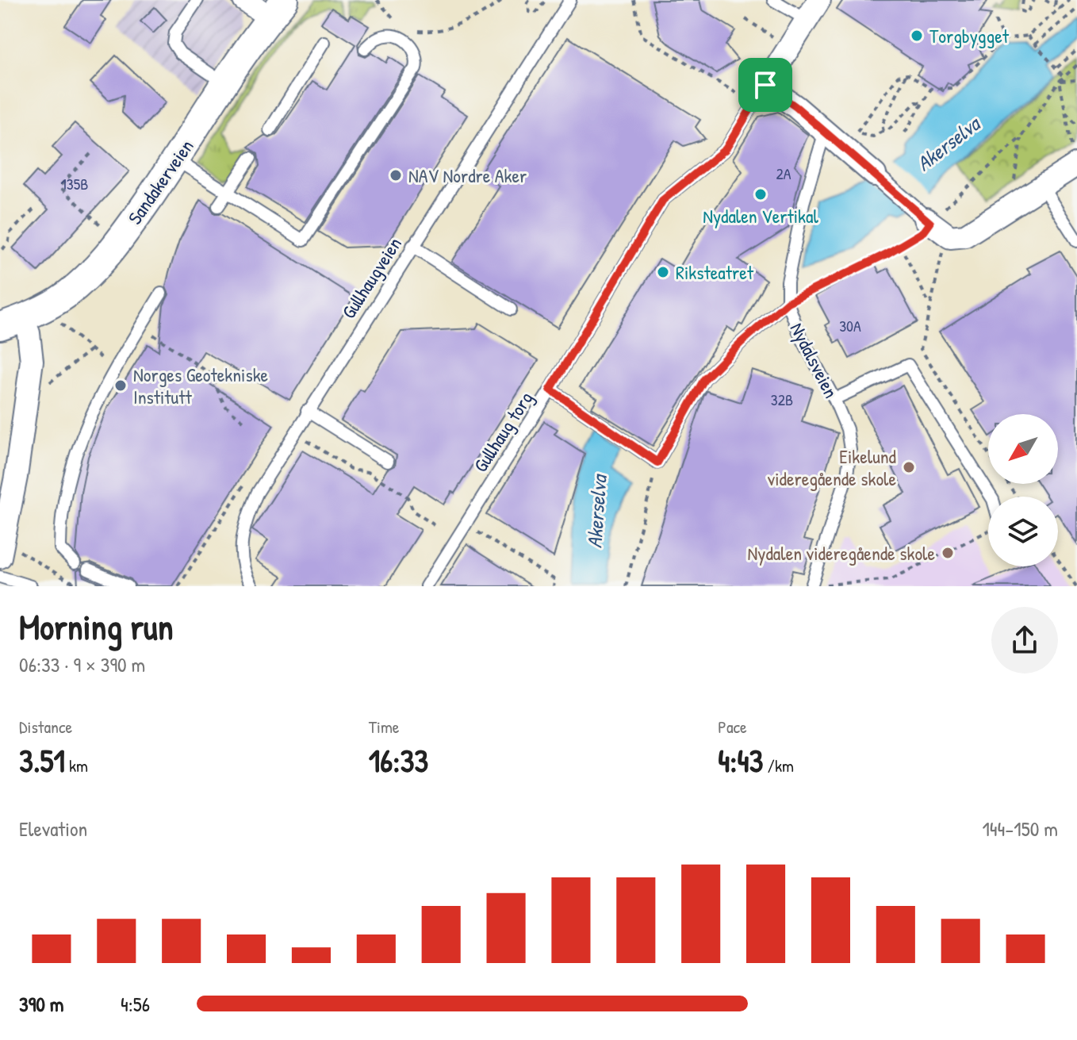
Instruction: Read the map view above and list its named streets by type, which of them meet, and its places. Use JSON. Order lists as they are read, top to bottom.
{
  "streets": {
    "street": ["Sandakerveien"],
    "lane": ["Gullhaugveien", "Nydalsveien", "Gullhaug torg"]
  },
  "water": ["Akerselva"],
  "places": [
    "Torgbygget",
    "NAV Nordre Aker",
    "Nydalen Vertikal",
    "Riksteatret",
    "Norges Geotekniske Institutt",
    "Eikelund videregående skole",
    "Nydalen videregående skole"
  ],
  "house_numbers": [
    "2A",
    "135B",
    "30A",
    "32B"
  ],
  "north": "bottom left",
  "page": {
    "heading": ["Morning run", "06:33 · 9 × 390 m"],
    "stats": [
      ["Distance", "3.51 km"],
      ["Time", "16:33"],
      ["Pace", "4:43 /km"]
    ],
    "chart": ["Elevation", "144–150 m"],
    "list": [
      {
        "name": "390 m",
        "note": "4:56"
      }
    ]
  }
}
